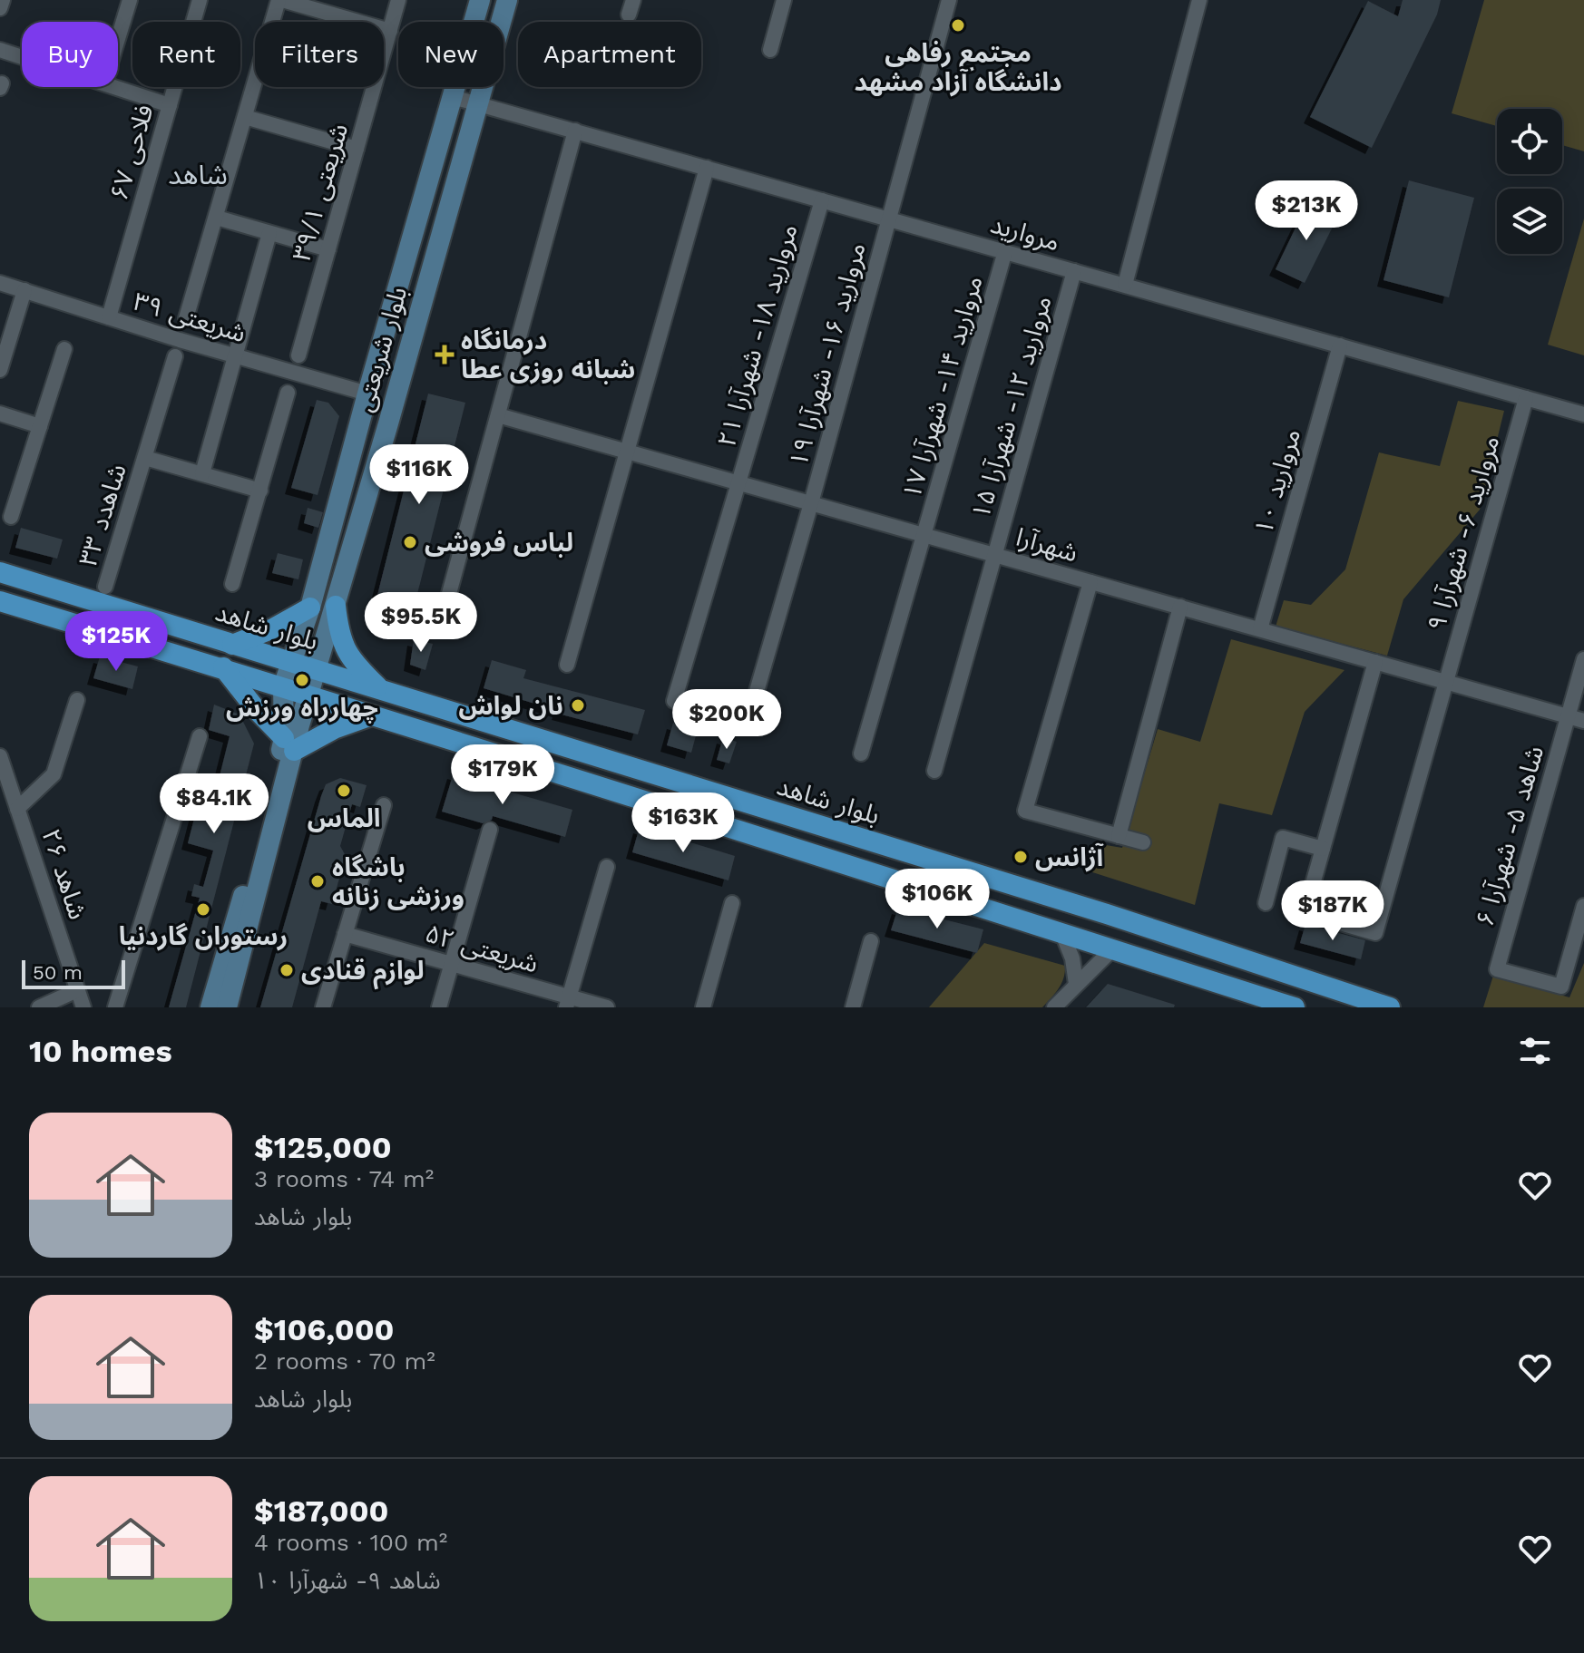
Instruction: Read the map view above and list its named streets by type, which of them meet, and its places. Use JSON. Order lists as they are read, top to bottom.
{
  "streets": {
    "main road": ["بلوار شریعتی", "بلوار شاهد"],
    "street": [
      "فلاحی ۶۷",
      "شریعتی ۳۹/۱",
      "مروارید",
      "شریعتی ۳۹",
      "مروارید ۱۸- شهرآرا ۲۱",
      "مروارید ۱۶- شهرآرا ۱۹",
      "مروارید ۱۴- شهرآرا ۱۷",
      "مروارید ۱۲- شهرآرا ۱۵",
      "مروارید ۱۰",
      "شاهدد ۳۳",
      "مروارید ۶- شهرآرا ۹",
      "شهرآرا",
      "شاهد ۵- شهرآرا ۶",
      "شاهد ۲۶",
      "شریعتی ۵۲"
    ]
  },
  "crossings": [
    ["فلاحی ۶۷", "شریعتی ۳۹"],
    ["مروارید", "مروارید ۱۸- شهرآرا ۲۱"],
    ["مروارید", "بلوار شریعتی"],
    ["مروارید", "مروارید ۱۶- شهرآرا ۱۹"],
    ["مروارید", "مروارید ۱۴- شهرآرا ۱۷"],
    ["مروارید", "مروارید ۱۲- شهرآرا ۱۵"],
    ["مروارید", "مروارید ۱۰"],
    ["مروارید", "مروارید ۶- شهرآرا ۹"],
    ["شریعتی ۳۹", "بلوار شریعتی"],
    ["مروارید ۱۸- شهرآرا ۲۱", "شهرآرا"],
    ["بلوار شریعتی", "بلوار شاهد"],
    ["مروارید ۱۶- شهرآرا ۱۹", "شهرآرا"],
    ["مروارید ۱۴- شهرآرا ۱۷", "شهرآرا"],
    ["مروارید ۱۲- شهرآرا ۱۵", "شهرآرا"],
    ["مروارید ۱۰", "شهرآرا"],
    ["مروارید ۶- شهرآرا ۹", "شهرآرا"],
    ["شهرآرا", "شاهد ۵- شهرآرا ۶"]
  ],
  "districts": ["شاهد"],
  "places": {
    "other": [
      "مجتمع رفاهی دانشگاه آزاد مشهد",
      "لباس فروشی",
      "چهارراه ورزش",
      "نان لواش",
      "الماس",
      "آژانس",
      "باشگاه ورزشی زنانه",
      "رستوران گاردنیا",
      "لوازم قنادی"
    ],
    "health": ["درمانگاه شبانه روزی عطا"]
  },
  "scale_bar": "50 m",
  "page": {
    "chip": [
      "Buy",
      "Rent",
      "Filters",
      "New",
      "Apartment"
    ],
    "price": [
      "$213K",
      "$116K",
      "$95.5K",
      "$125K",
      "$200K",
      "$179K",
      "$84.1K",
      "$163K",
      "$106K",
      "$187K"
    ],
    "scale": "50 m",
    "heading": "10 homes",
    "list": [
      {
        "name": "$125,000",
        "note": "3 rooms · 74 m² · بلوار شاهد"
      },
      {
        "name": "$106,000",
        "note": "2 rooms · 70 m² · بلوار شاهد"
      },
      {
        "name": "$187,000",
        "note": "4 rooms · 100 m² · شاهد ۹- شهرآرا ۱۰"
      }
    ]
  }
}
